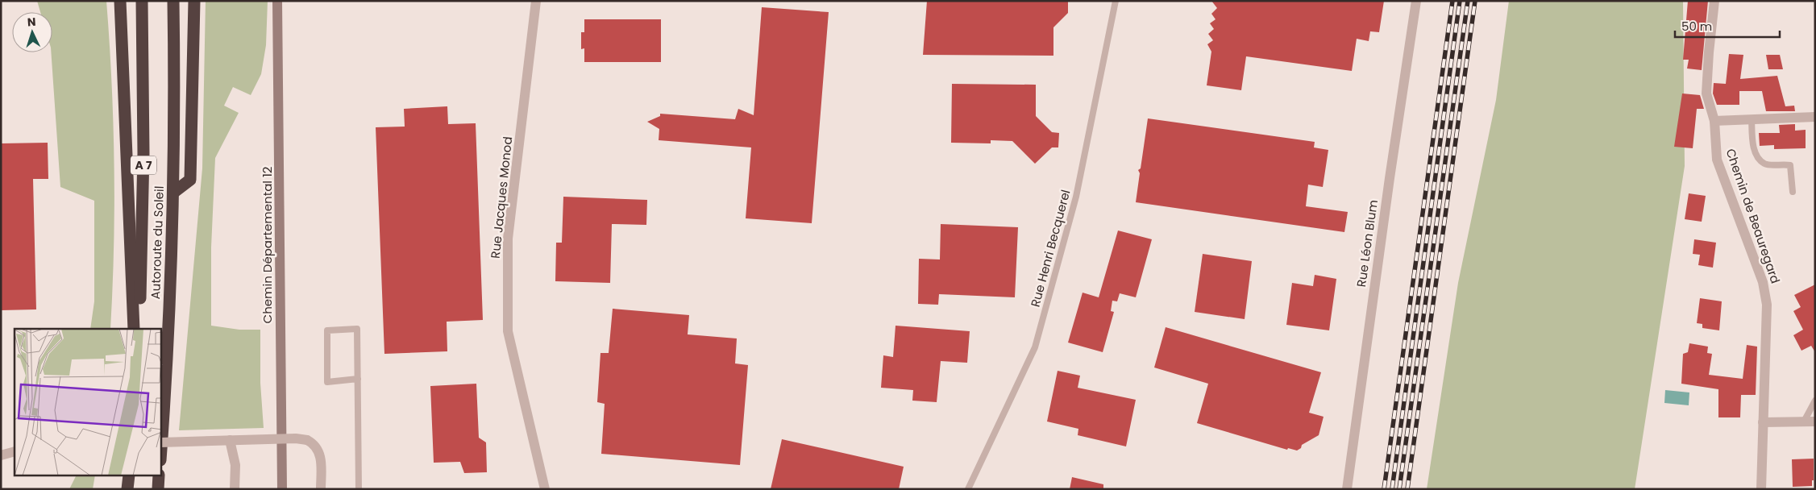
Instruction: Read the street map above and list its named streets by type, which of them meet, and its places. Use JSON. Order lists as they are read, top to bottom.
{
  "streets": {
    "highway": ["A 7", "Autoroute du Soleil"],
    "main road": ["Chemin Départemental 12"],
    "street": ["Rue Jacques Monod", "Chemin de Beauregard", "Rue Léon Blum"],
    "lane": ["Rue Henri Becquerel"]
  },
  "scale_bar": "50 m",
  "north": "top"
}
